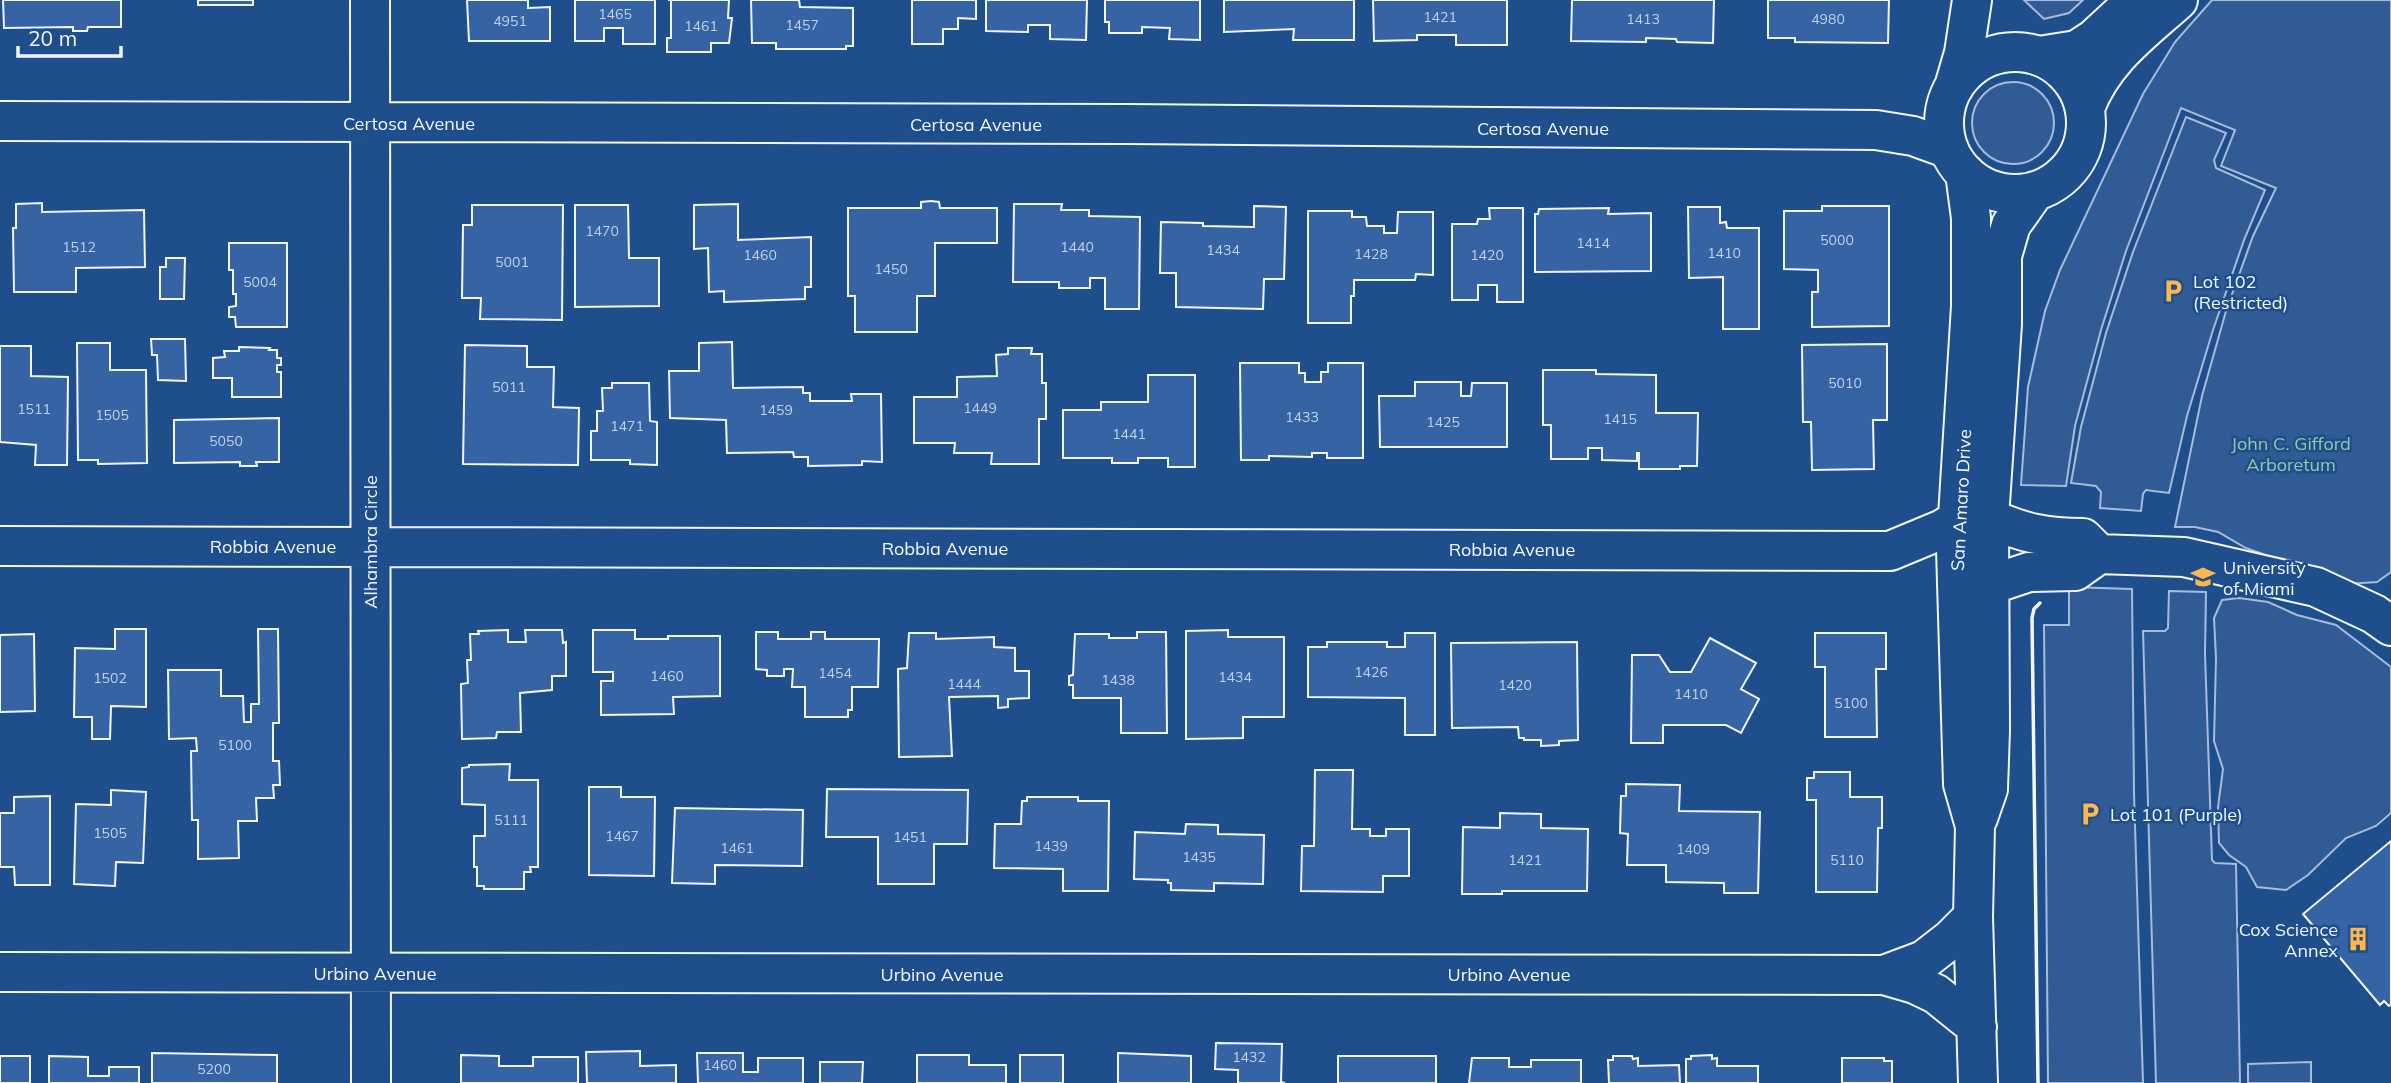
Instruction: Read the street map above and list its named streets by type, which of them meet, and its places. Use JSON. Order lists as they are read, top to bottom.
{
  "streets": {
    "street": [
      "Certosa Avenue",
      "San Amaro Drive",
      "Alhambra Circle",
      "Robbia Avenue",
      "Urbino Avenue"
    ]
  },
  "crossings": [
    ["Certosa Avenue", "San Amaro Drive"],
    ["Certosa Avenue", "Alhambra Circle"],
    ["San Amaro Drive", "Robbia Avenue"],
    ["San Amaro Drive", "Urbino Avenue"],
    ["Alhambra Circle", "Robbia Avenue"],
    ["Alhambra Circle", "Urbino Avenue"]
  ],
  "parks": ["John C. Gifford Arboretum"],
  "places": {
    "parking": ["Lot 102 (Restricted)", "Lot 101 (Purple)"],
    "school or university": ["University of Miami"],
    "building": ["Cox Science Annex"]
  },
  "house_numbers": [
    "1465",
    "1421",
    "1413",
    "4980",
    "4951",
    "1457",
    "1461",
    "1470",
    "5000",
    "1414",
    "1512",
    "1440",
    "1434",
    "1410",
    "1428",
    "1460",
    "1420",
    "5001",
    "1450",
    "5004",
    "5010",
    "5011",
    "1449",
    "1511",
    "1459",
    "1505",
    "1433",
    "1415",
    "1425",
    "1471",
    "1441",
    "5050",
    "1426",
    "1454",
    "1460",
    "1434",
    "1502",
    "1438",
    "1444",
    "1420",
    "1410",
    "5100",
    "5100",
    "5111",
    "1505",
    "1467",
    "1451",
    "1439",
    "1461",
    "1409",
    "1435",
    "1421",
    "5110",
    "1432",
    "1460",
    "5200"
  ],
  "scale_bar": "20 m"
}
